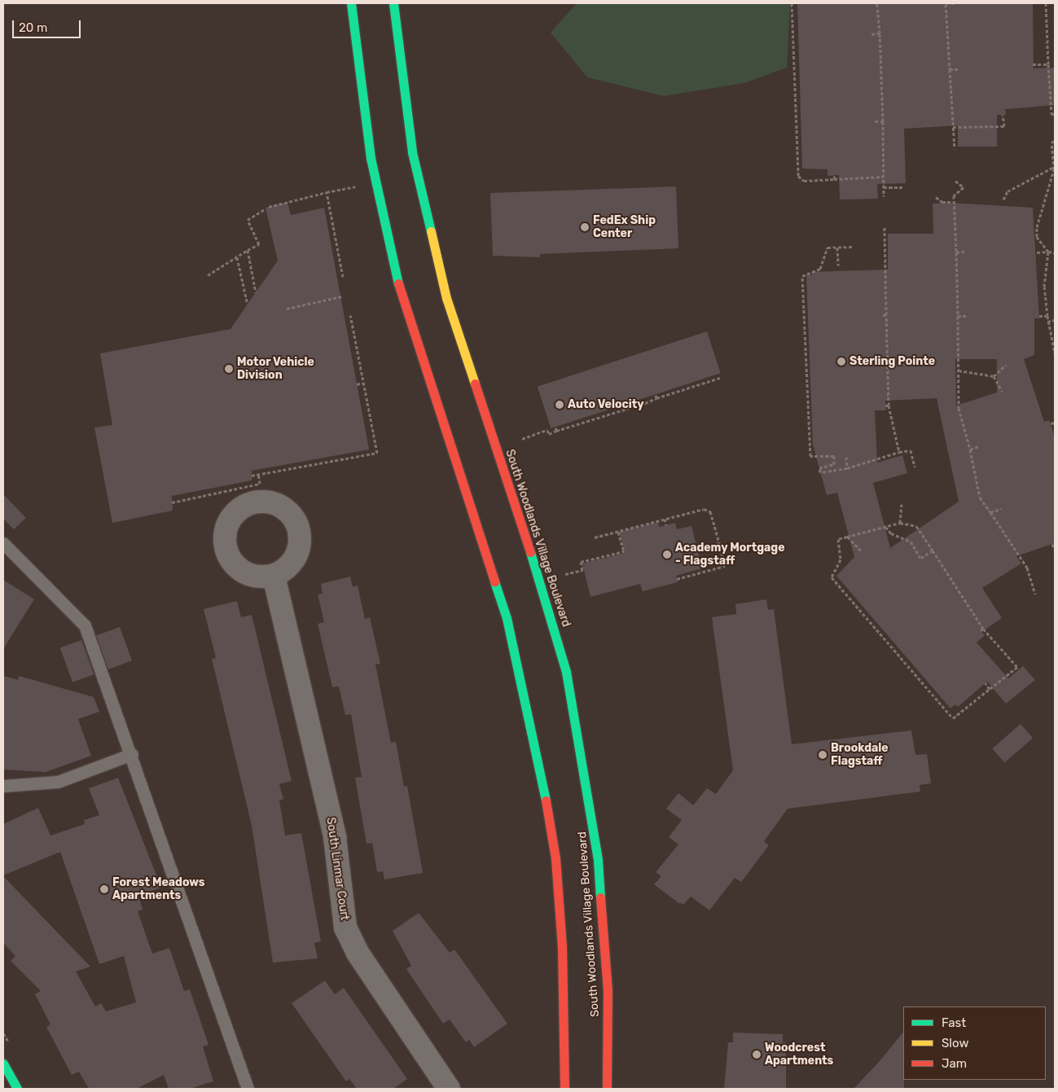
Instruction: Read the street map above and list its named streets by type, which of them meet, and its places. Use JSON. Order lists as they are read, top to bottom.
{
  "streets": {
    "street": ["South Woodlands Village Boulevard", "South Linmar Court"]
  },
  "places": [
    "FedEx Ship Center",
    "Sterling Pointe",
    "Motor Vehicle Division",
    "Auto Velocity",
    "Academy Mortgage - Flagstaff",
    "Brookdale Flagstaff",
    "Forest Meadows Apartments",
    "Woodcrest Apartments"
  ],
  "legend": ["Fast", "Slow", "Jam"],
  "scale_bar": "20 m"
}
